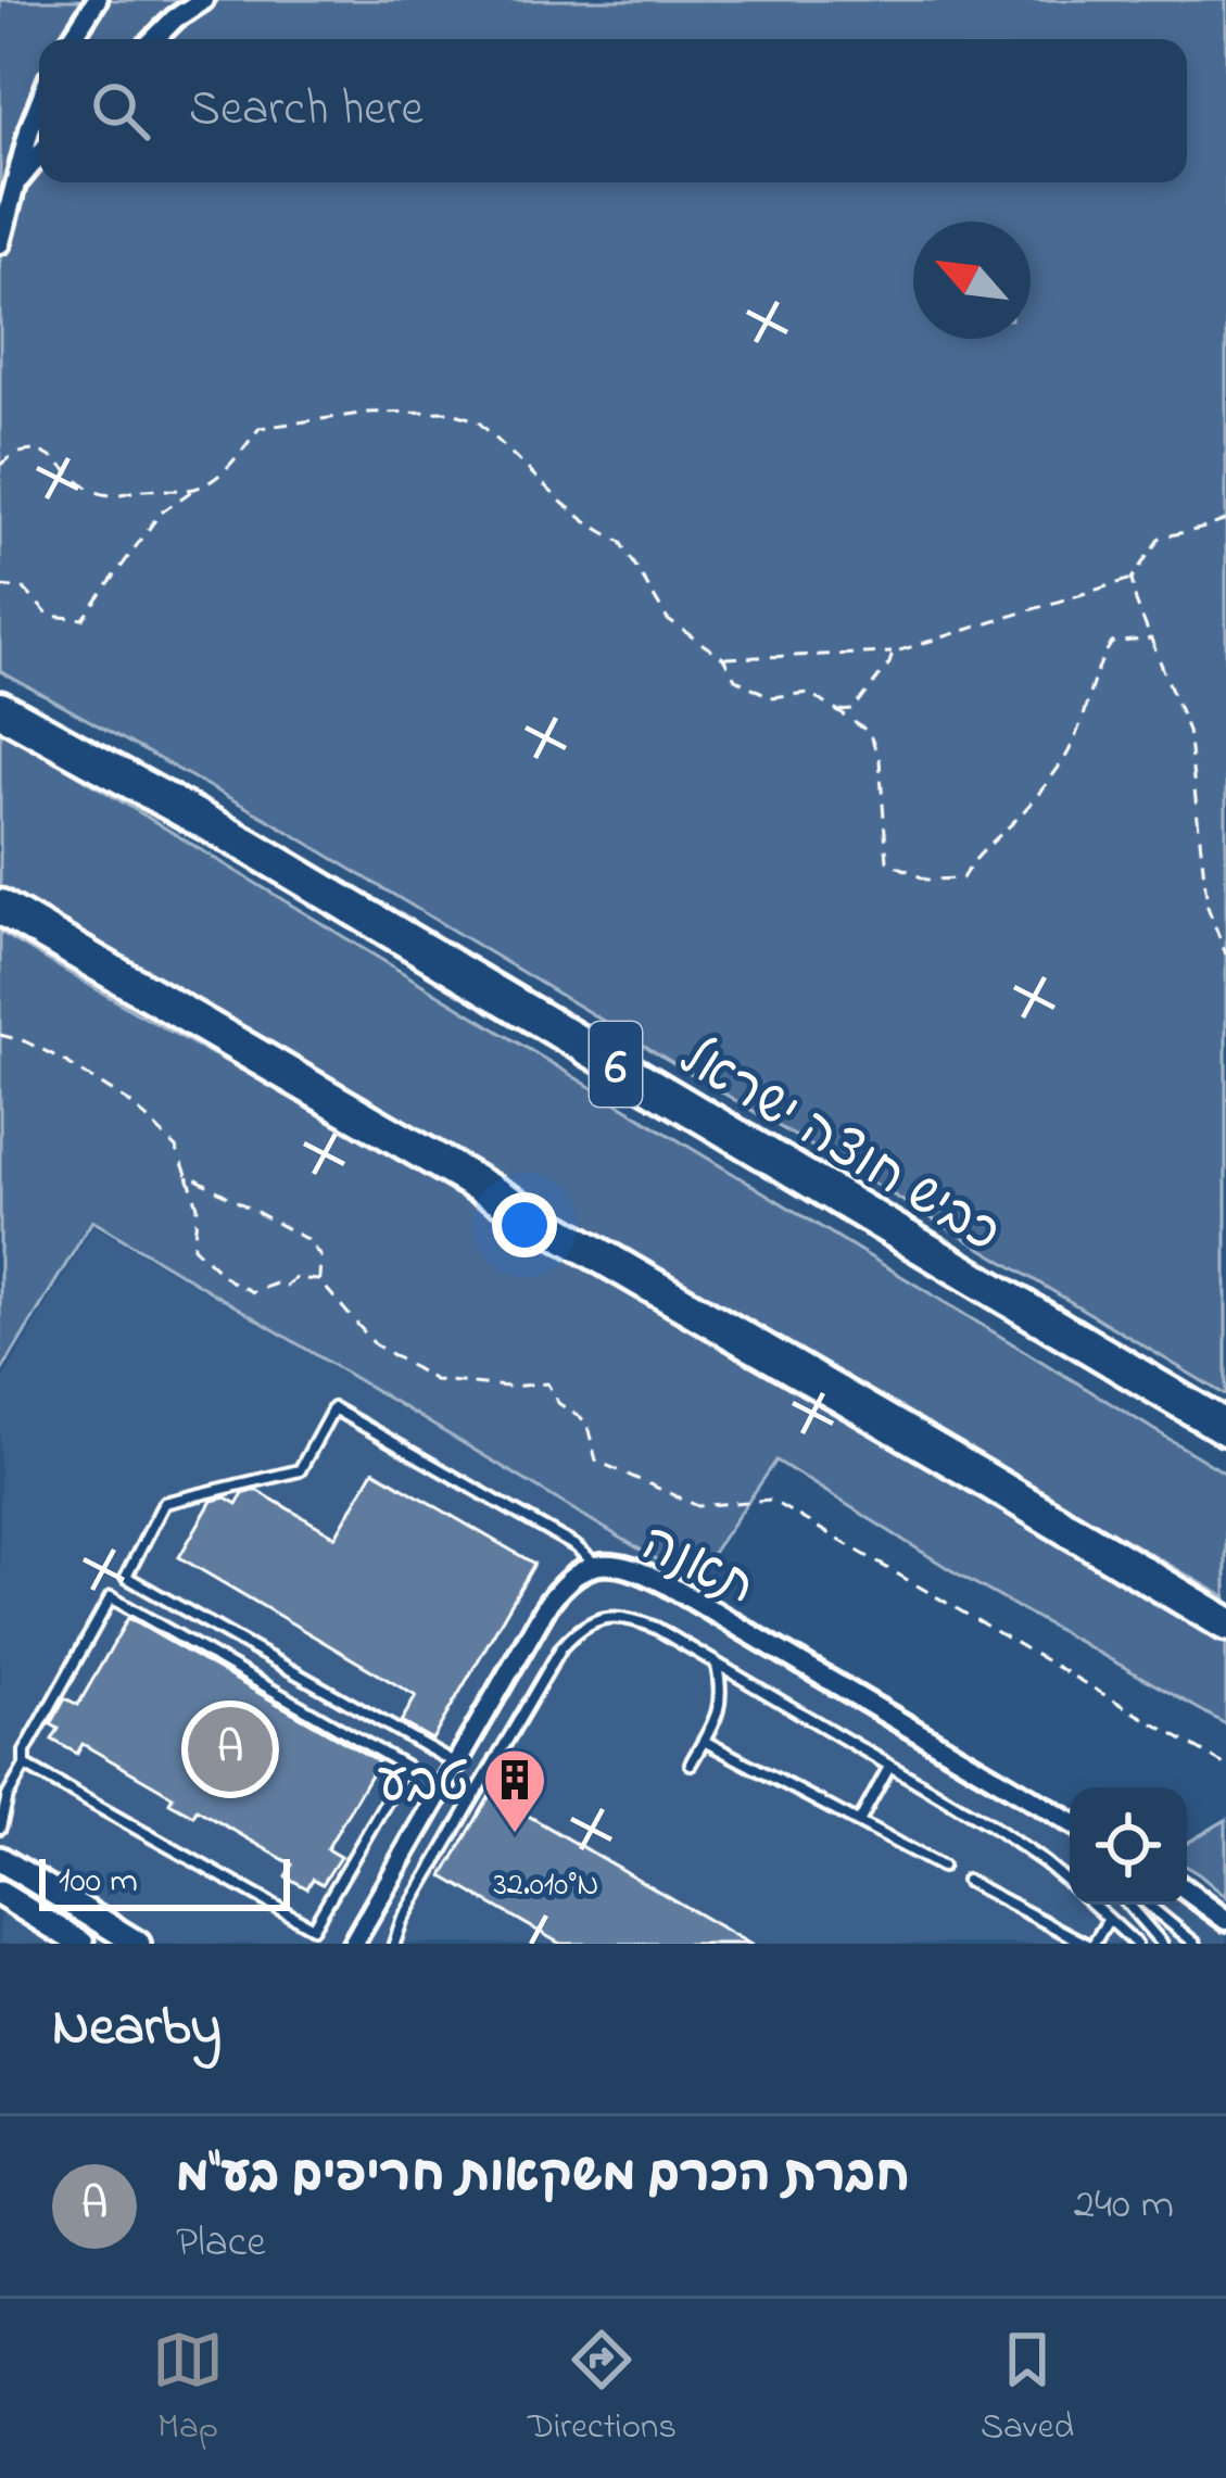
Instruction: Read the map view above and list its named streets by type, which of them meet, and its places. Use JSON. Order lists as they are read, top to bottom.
{
  "streets": {
    "highway": ["6", "כביש חוצה ישראל"],
    "street": ["תאנה"]
  },
  "places": {
    "building": ["טבע"]
  },
  "scale_bar": "100 m",
  "north": "top left",
  "page": {
    "search": "Search here",
    "pins": "A",
    "scale": "100 m",
    "heading": "Nearby",
    "list": [
      {
        "mark": "A",
        "name": "חברת הכרם משקאות חריפים בע\"מ",
        "note": "Place",
        "value": "240 m"
      }
    ],
    "nav": ["Map", "Directions", "Saved"]
  },
  "coordinates": ["32.010°N"]
}
